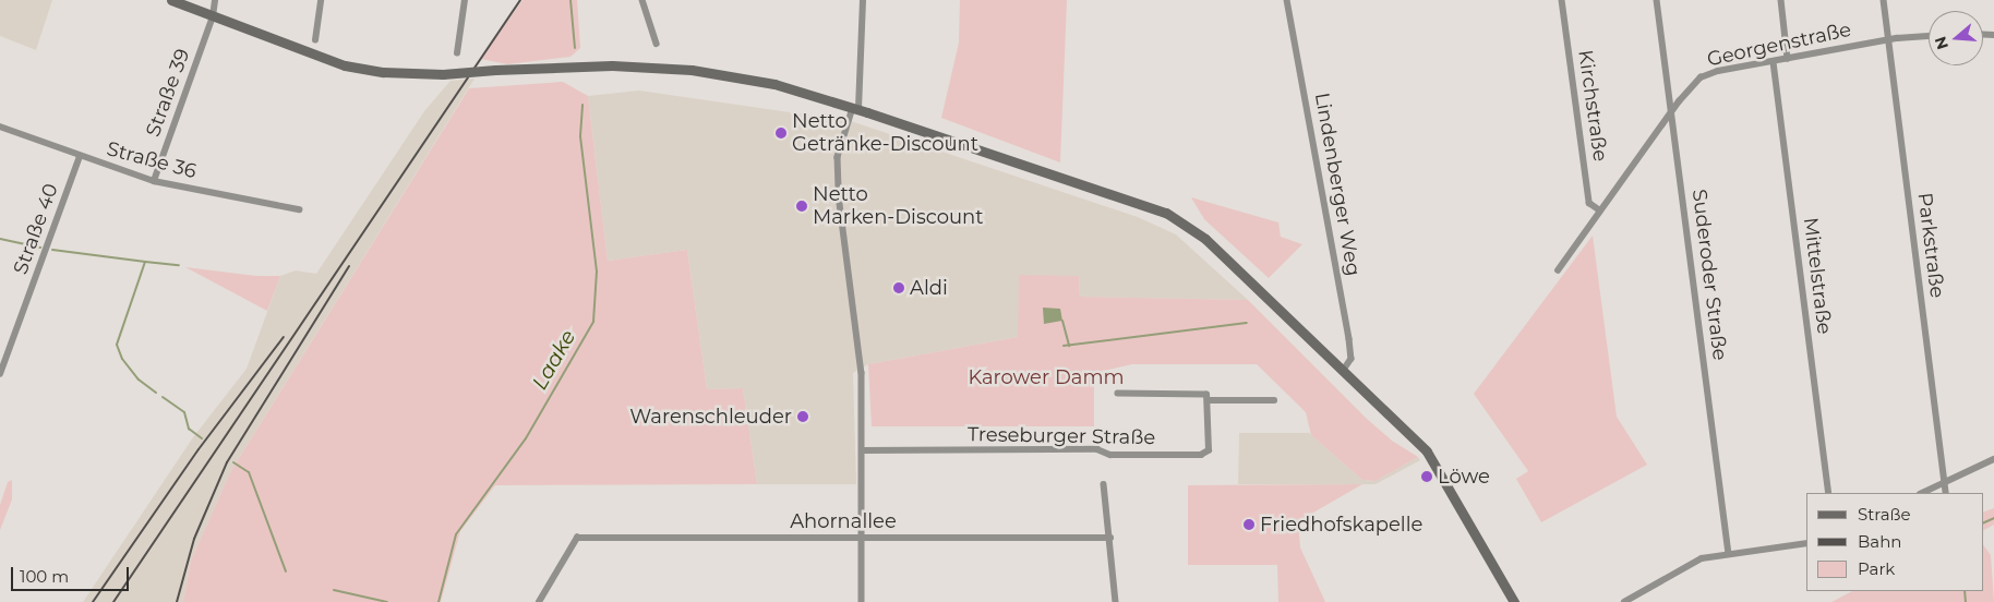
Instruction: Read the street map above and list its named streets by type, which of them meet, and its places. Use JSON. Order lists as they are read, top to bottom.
{
  "streets": {
    "street": [
      "Georgenstraße",
      "Straße 39",
      "Kirchstraße",
      "Straße 36",
      "Lindenberger Weg",
      "Straße 40",
      "Parkstraße",
      "Suderoder Straße",
      "Mittelstraße",
      "Treseburger Straße",
      "Ahornallee"
    ]
  },
  "crossings": [
    ["Georgenstraße", "Kirchstraße"],
    ["Georgenstraße", "Parkstraße"],
    ["Georgenstraße", "Suderoder Straße"],
    ["Georgenstraße", "Mittelstraße"],
    ["Straße 39", "Straße 36"],
    ["Straße 36", "Straße 40"]
  ],
  "water": ["Laake"],
  "parks": ["Karower Damm"],
  "places": [
    "Netto Getränke-Discount",
    "Netto Marken-Discount",
    "Aldi",
    "Warenschleuder",
    "Löwe",
    "Friedhofskapelle"
  ],
  "legend": ["Straße", "Bahn", "Park"],
  "scale_bar": "100 m",
  "north": "left"
}
